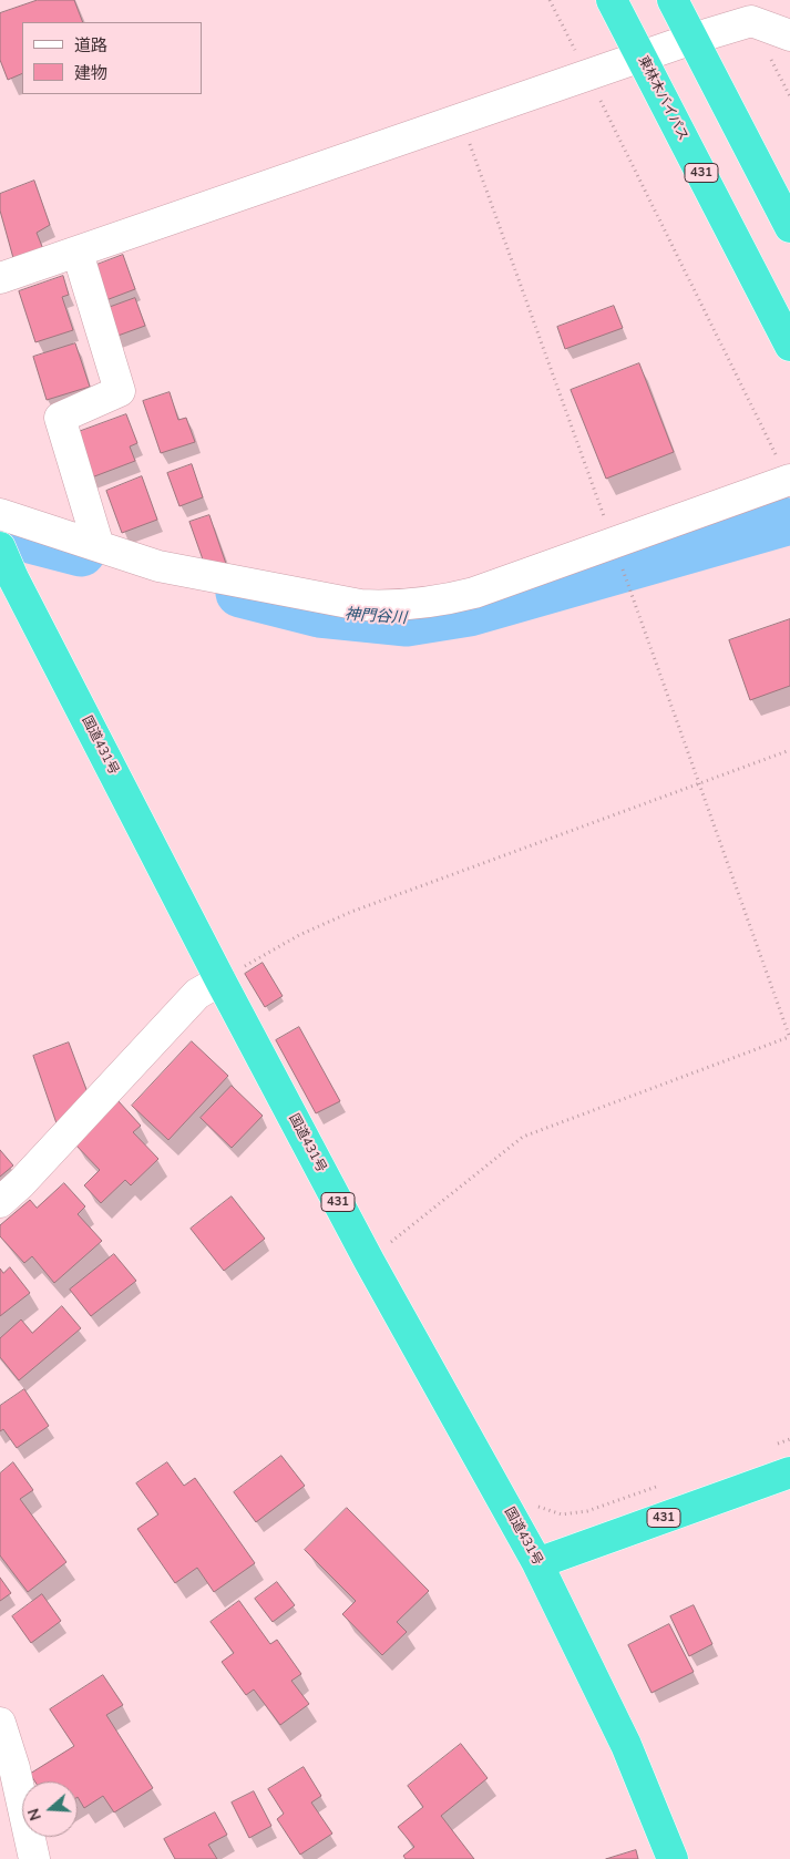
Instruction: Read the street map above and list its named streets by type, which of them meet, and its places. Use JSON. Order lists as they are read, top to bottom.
{
  "streets": {
    "highway": ["東林木バイパス", "431", "国道431号"]
  },
  "crossings": [
    ["431", "国道431号"]
  ],
  "water": ["神門谷川"],
  "legend": ["道路", "建物"],
  "north": "left"
}
